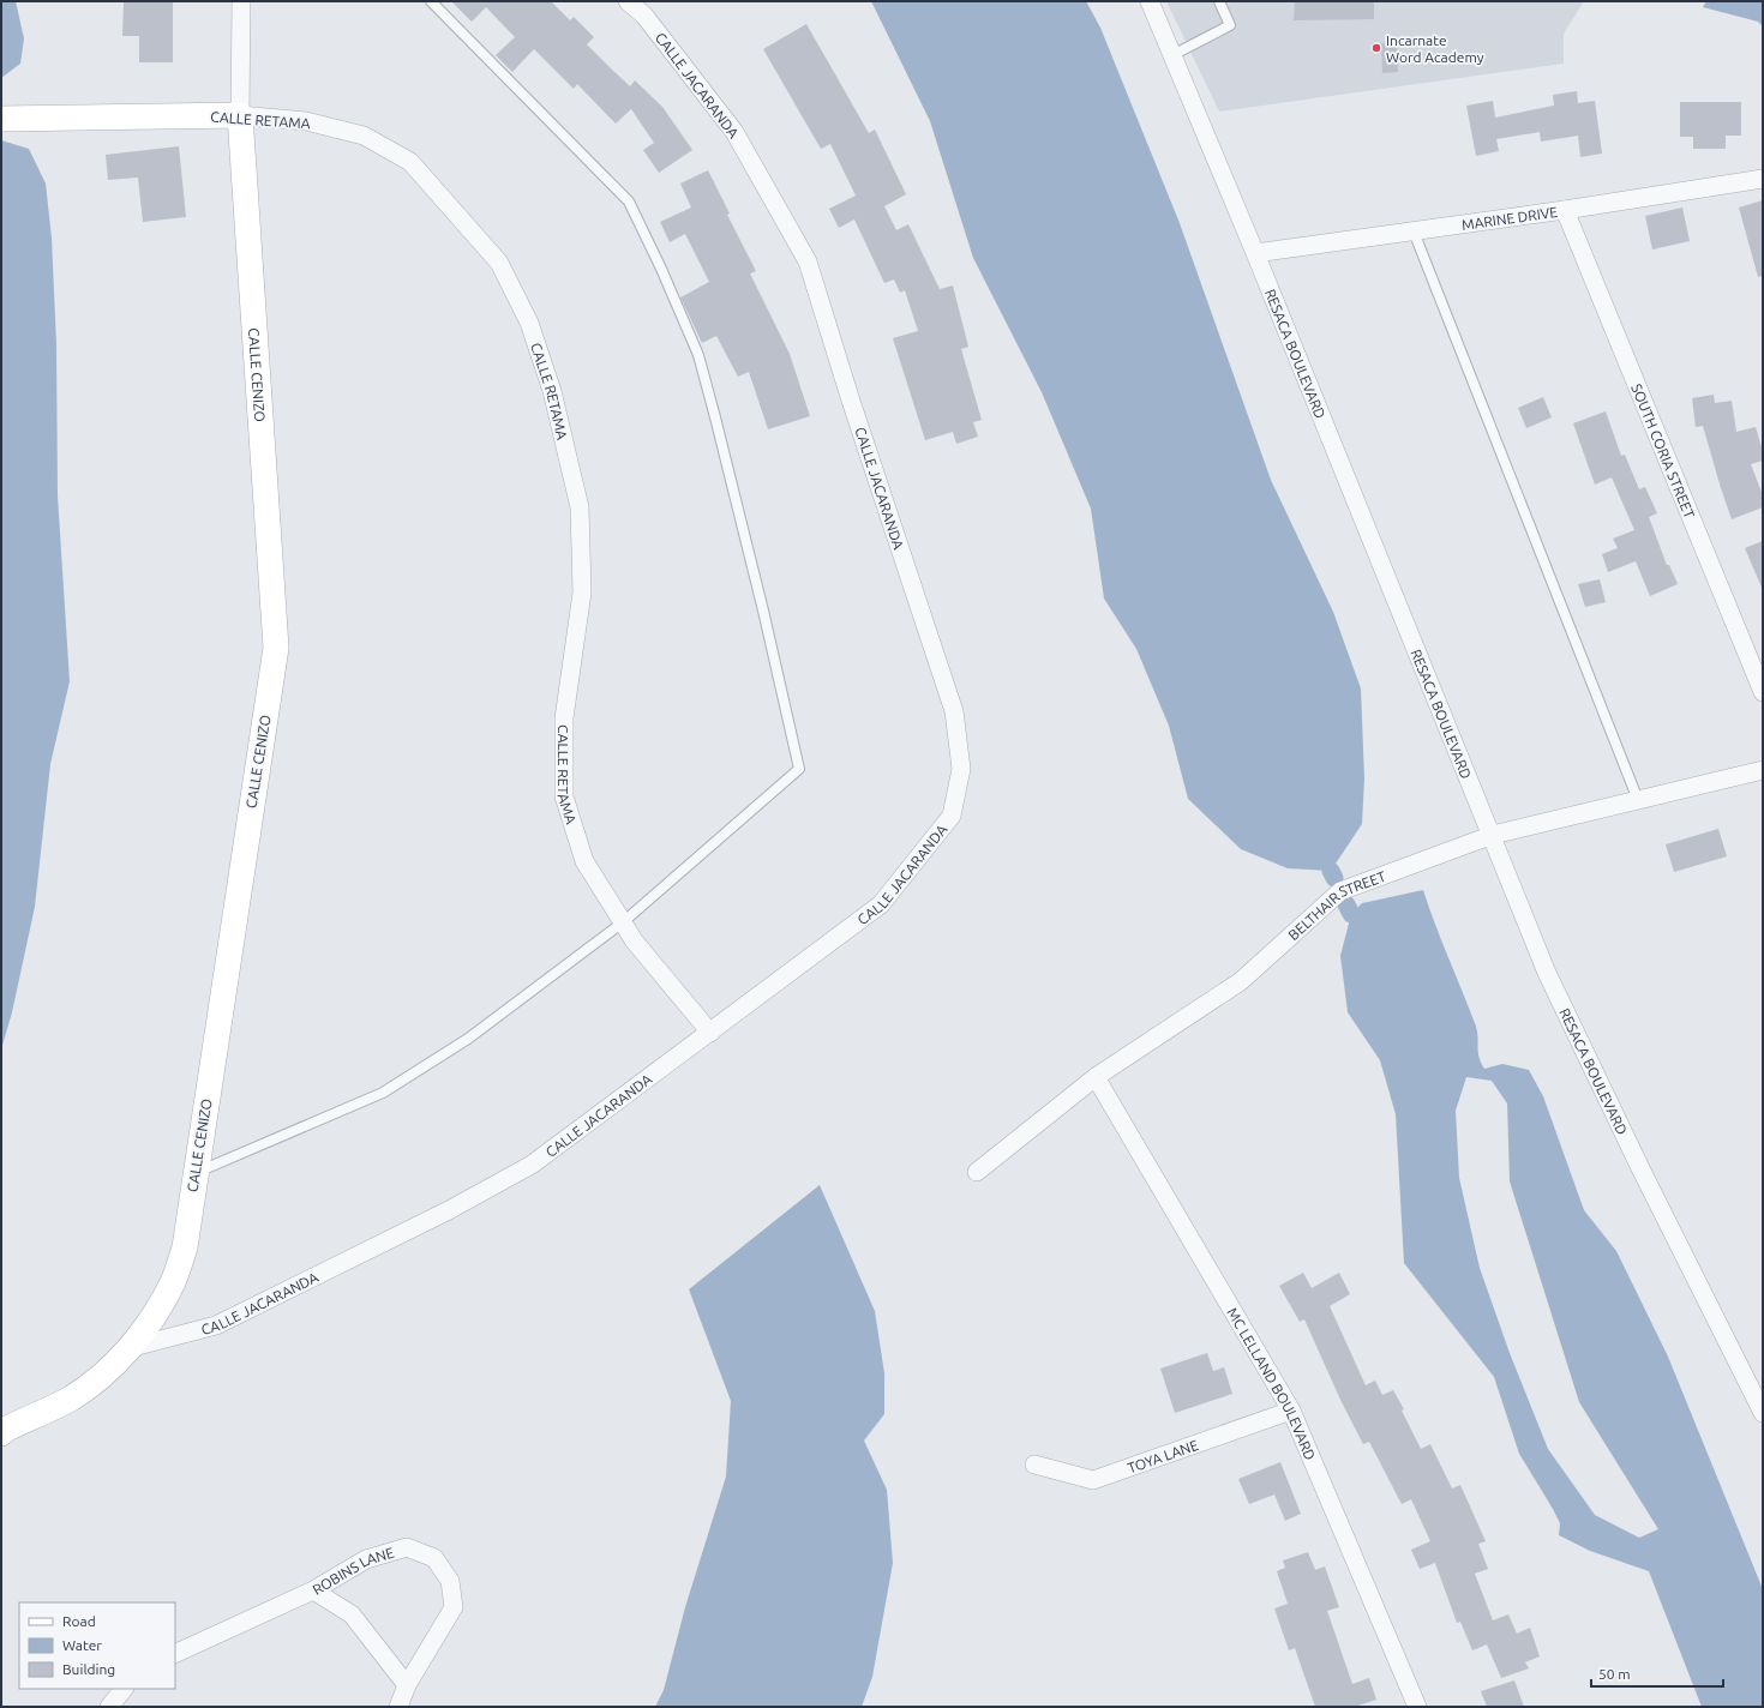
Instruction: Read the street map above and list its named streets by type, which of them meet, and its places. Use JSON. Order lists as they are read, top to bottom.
{
  "streets": {
    "street": [
      "CALLE JACARANDA",
      "CALLE RETAMA",
      "MARINE DRIVE",
      "RESACA BOULEVARD",
      "CALLE CENIZO",
      "SOUTH CORIA STREET",
      "BELTHAIR STREET",
      "MC LELLAND BOULEVARD",
      "TOYA LANE",
      "ROBINS LANE"
    ]
  },
  "crossings": [
    ["CALLE JACARANDA", "CALLE RETAMA"],
    ["CALLE JACARANDA", "CALLE CENIZO"],
    ["CALLE RETAMA", "CALLE CENIZO"],
    ["MARINE DRIVE", "RESACA BOULEVARD"],
    ["MARINE DRIVE", "SOUTH CORIA STREET"],
    ["RESACA BOULEVARD", "BELTHAIR STREET"],
    ["BELTHAIR STREET", "MC LELLAND BOULEVARD"],
    ["MC LELLAND BOULEVARD", "TOYA LANE"]
  ],
  "places": ["Incarnate Word Academy"],
  "legend": ["Road", "Water", "Building"],
  "scale_bar": "50 m"
}
